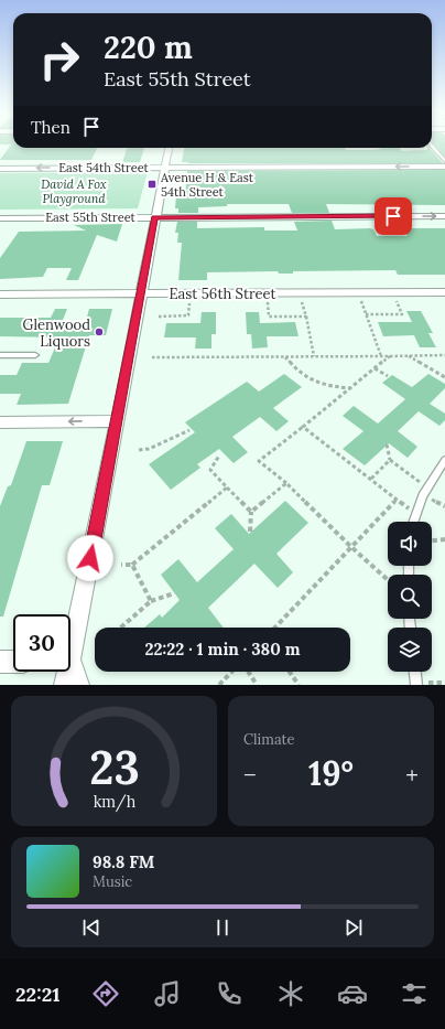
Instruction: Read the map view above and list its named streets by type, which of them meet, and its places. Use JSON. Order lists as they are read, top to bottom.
{
  "streets": {
    "street": ["East 54th Street", "East 55th Street", "East 56th Street"]
  },
  "one_way": ["East 54th Street", "East 55th Street"],
  "parks": ["David A Fox Playground"],
  "places": {
    "transit": ["Avenue H & East 54th Street"],
    "other": ["Glenwood Liquors"]
  },
  "page": {
    "turn": ["220 m", "East 55th Street"],
    "then": "Then",
    "limit": "30",
    "trip": "22:22 · 1 min · 380 m",
    "tile": "Climate",
    "heat": ["−", "19°", "+"],
    "song": ["98.8 FM", "Music"],
    "tabs": "22:21",
    "gauge": ["23", "km/h"]
  }
}
